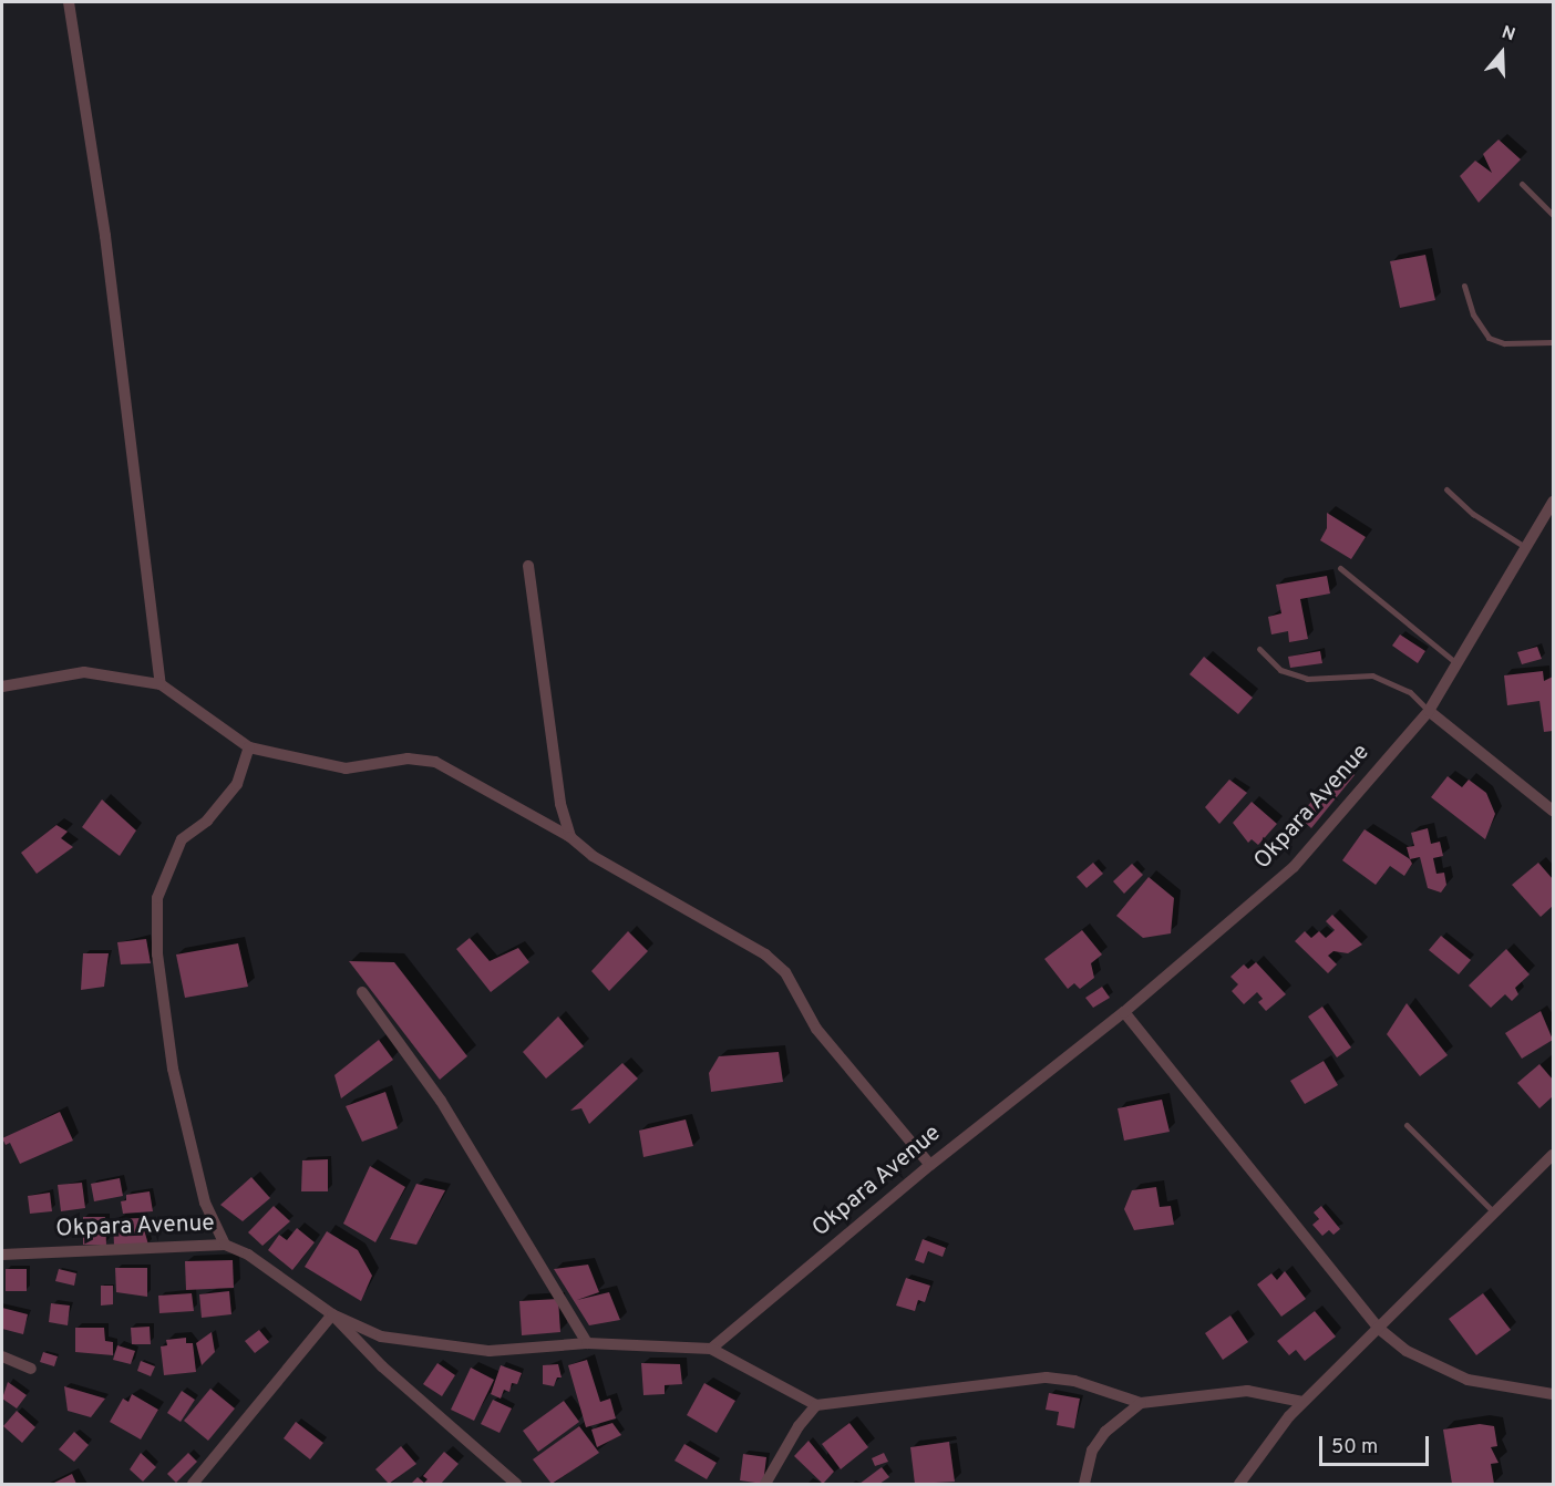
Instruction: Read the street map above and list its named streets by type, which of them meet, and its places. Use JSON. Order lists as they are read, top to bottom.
{
  "streets": {
    "street": ["Okpara Avenue"]
  },
  "scale_bar": "50 m",
  "north": "top"
}
